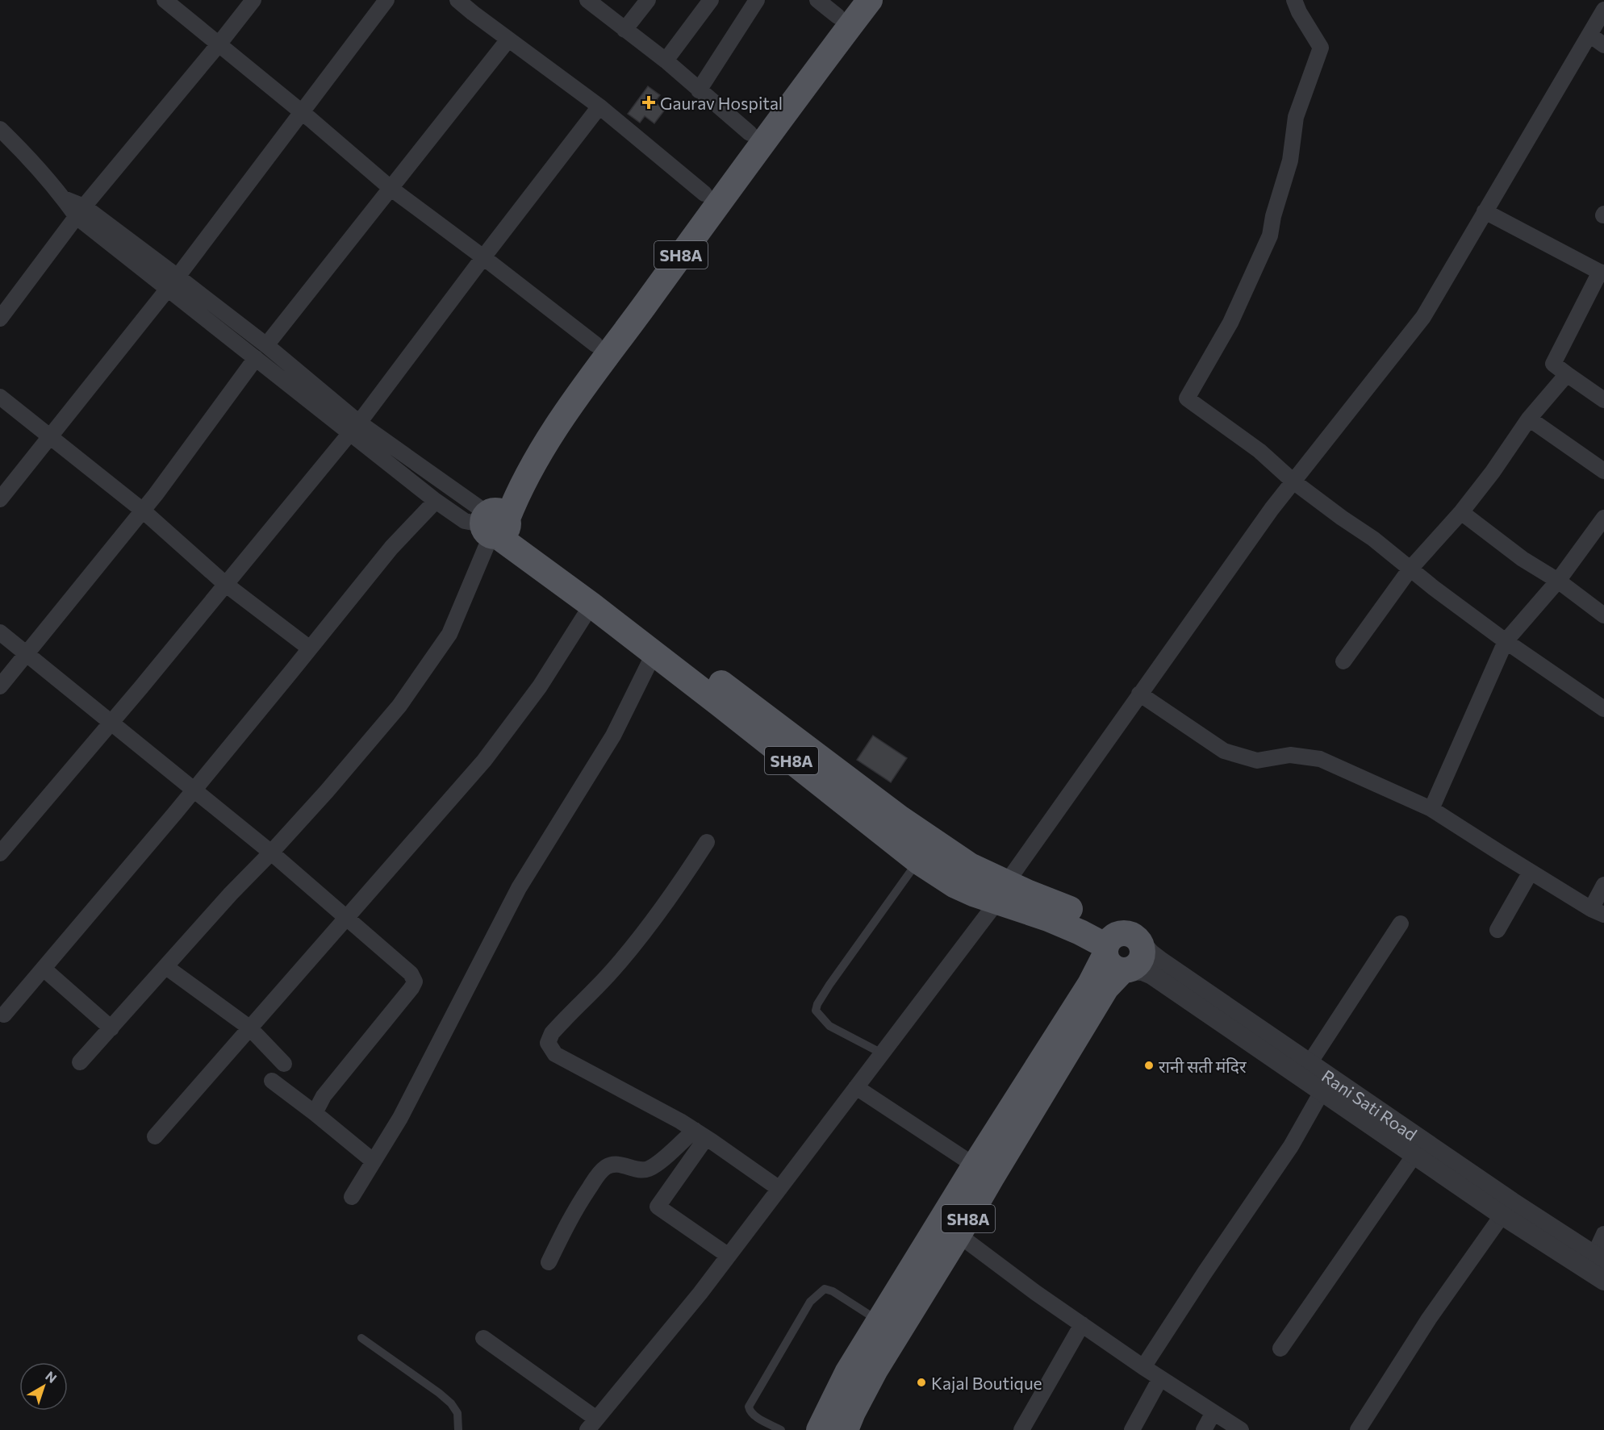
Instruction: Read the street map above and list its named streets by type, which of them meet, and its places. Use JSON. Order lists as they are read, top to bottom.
{
  "streets": {
    "main road": ["SH8A"],
    "street": ["Rani Sati Road"]
  },
  "crossings": [
    ["SH8A", "Rani Sati Road"]
  ],
  "places": {
    "health": ["Gaurav Hospital"],
    "other": ["रानी सती मंदिर", "Kajal Boutique"]
  },
  "north": "top right"
}
